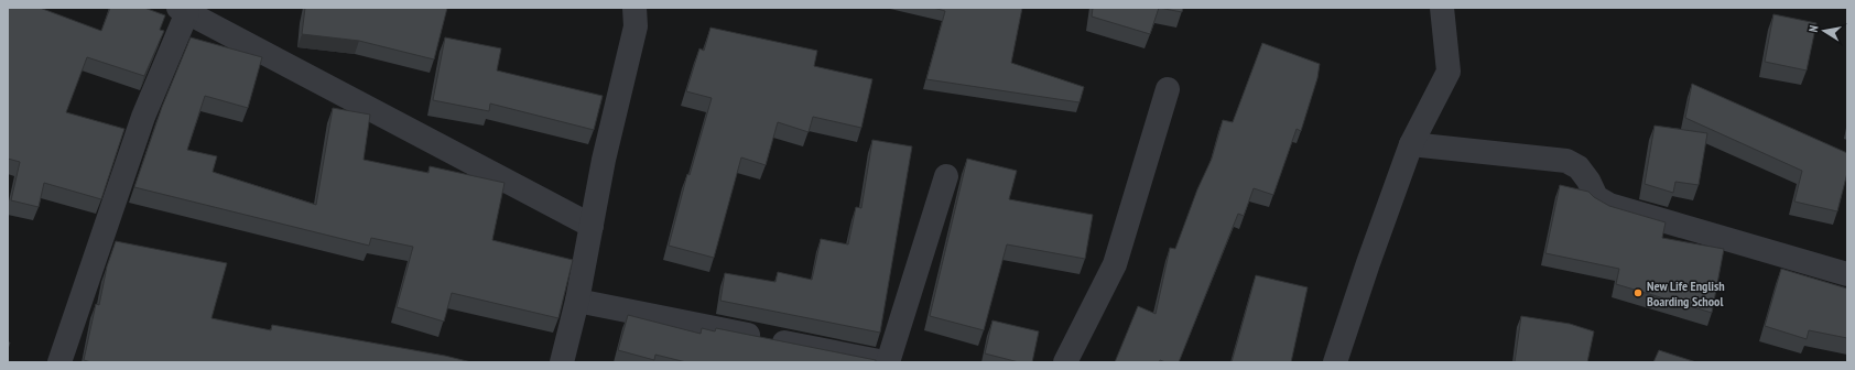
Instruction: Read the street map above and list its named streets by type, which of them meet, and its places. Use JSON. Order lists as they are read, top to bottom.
{
  "places": ["New Life English Boarding School"],
  "north": "left"
}
